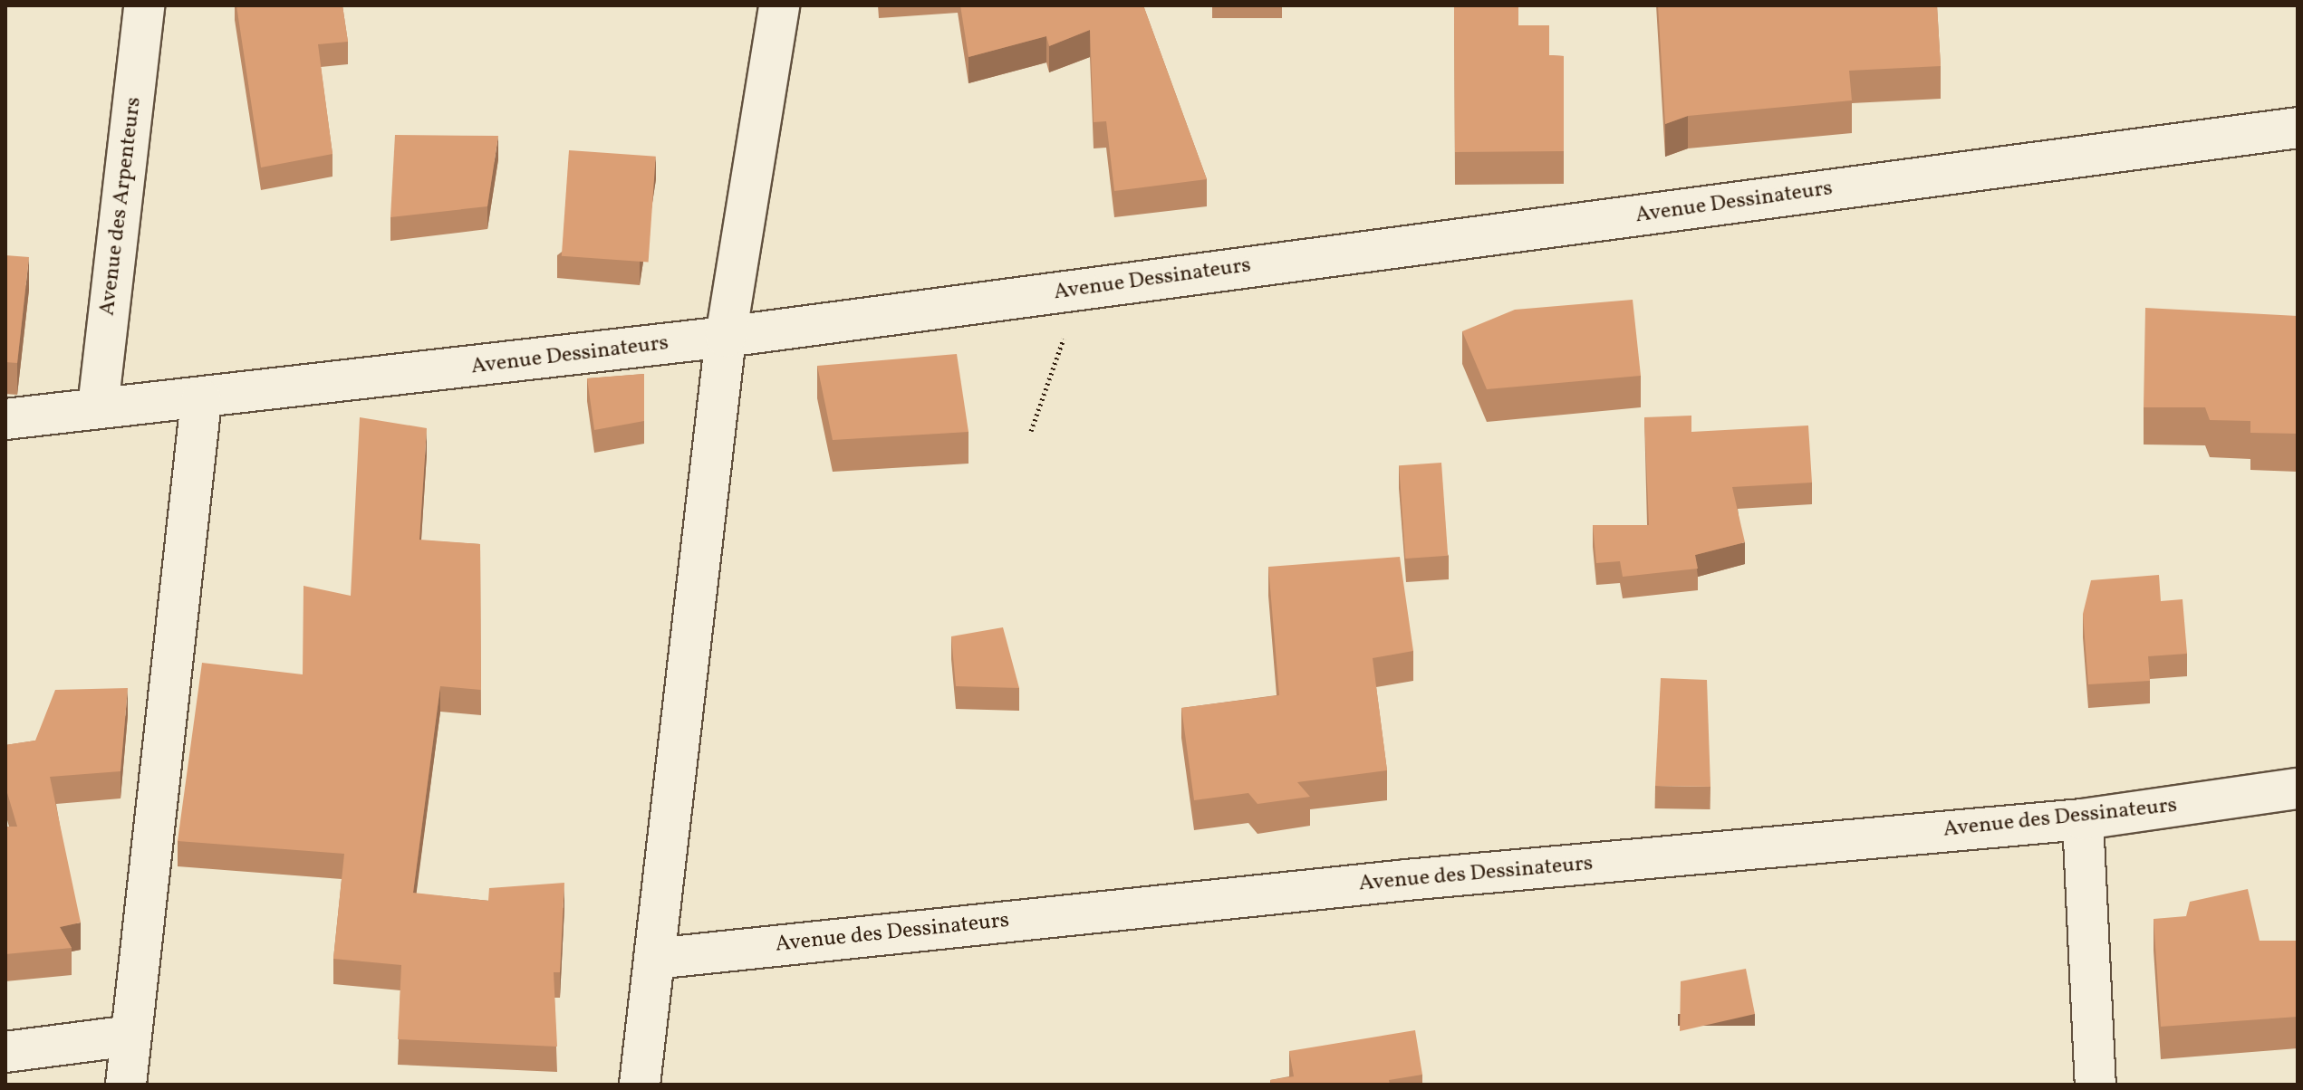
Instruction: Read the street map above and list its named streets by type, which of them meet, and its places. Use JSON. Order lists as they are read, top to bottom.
{
  "streets": {
    "street": ["Avenue Dessinateurs", "Avenue des Arpenteurs", "Avenue des Dessinateurs"]
  },
  "crossings": [
    ["Avenue Dessinateurs", "Avenue des Arpenteurs"]
  ]
}
